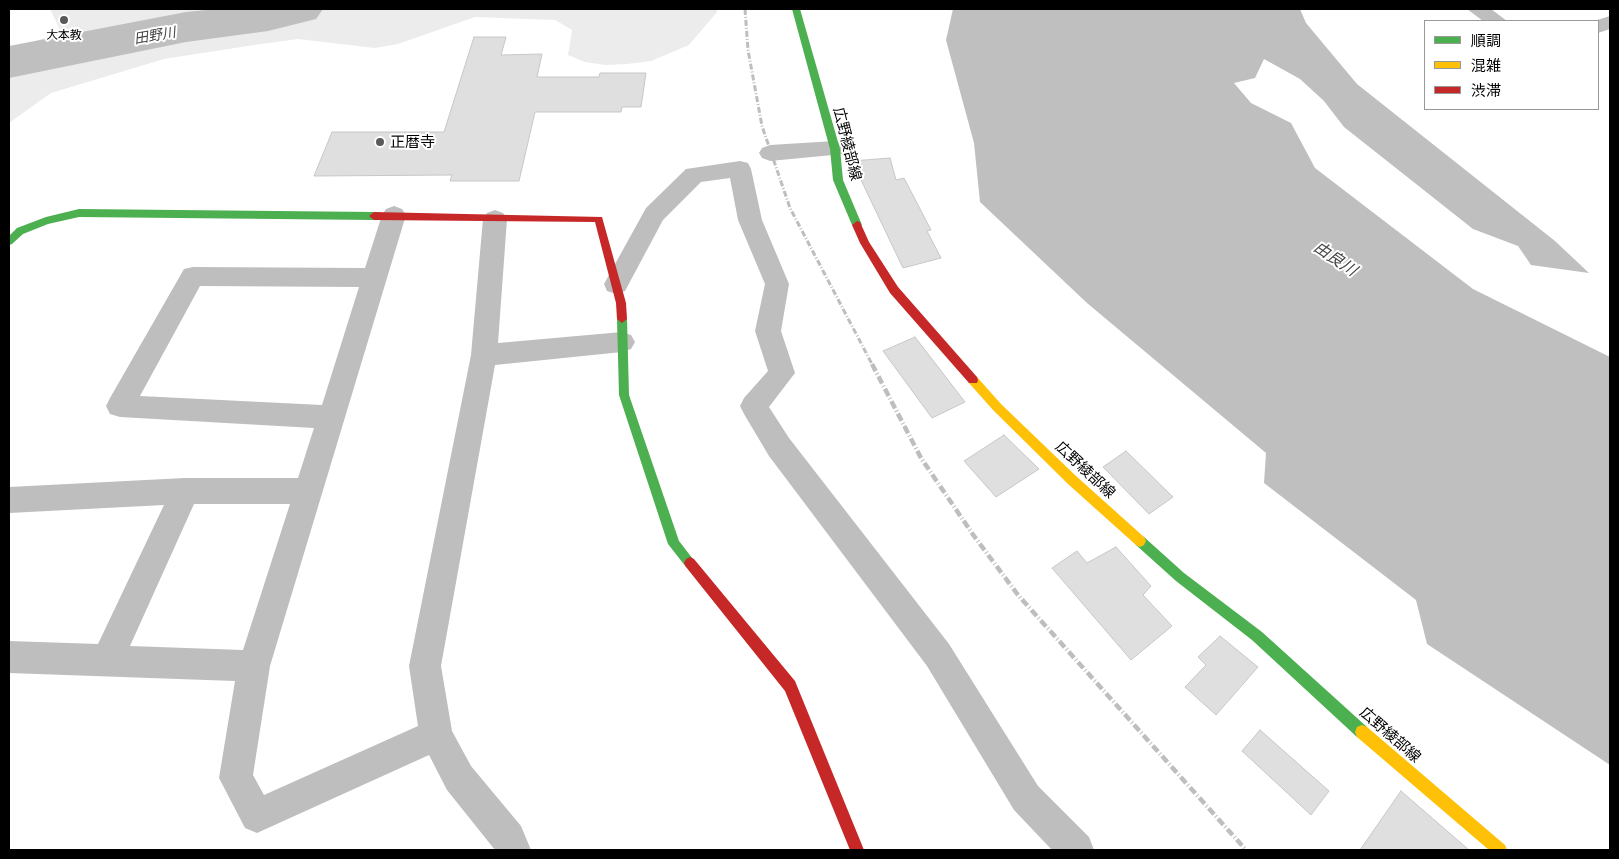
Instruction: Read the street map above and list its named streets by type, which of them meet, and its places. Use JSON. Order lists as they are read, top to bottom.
{
  "streets": {
    "street": ["広野綾部線"]
  },
  "water": ["田野川", "由良川"],
  "places": ["大本教", "正暦寺"],
  "legend": ["順調", "混雑", "渋滞"]
}
